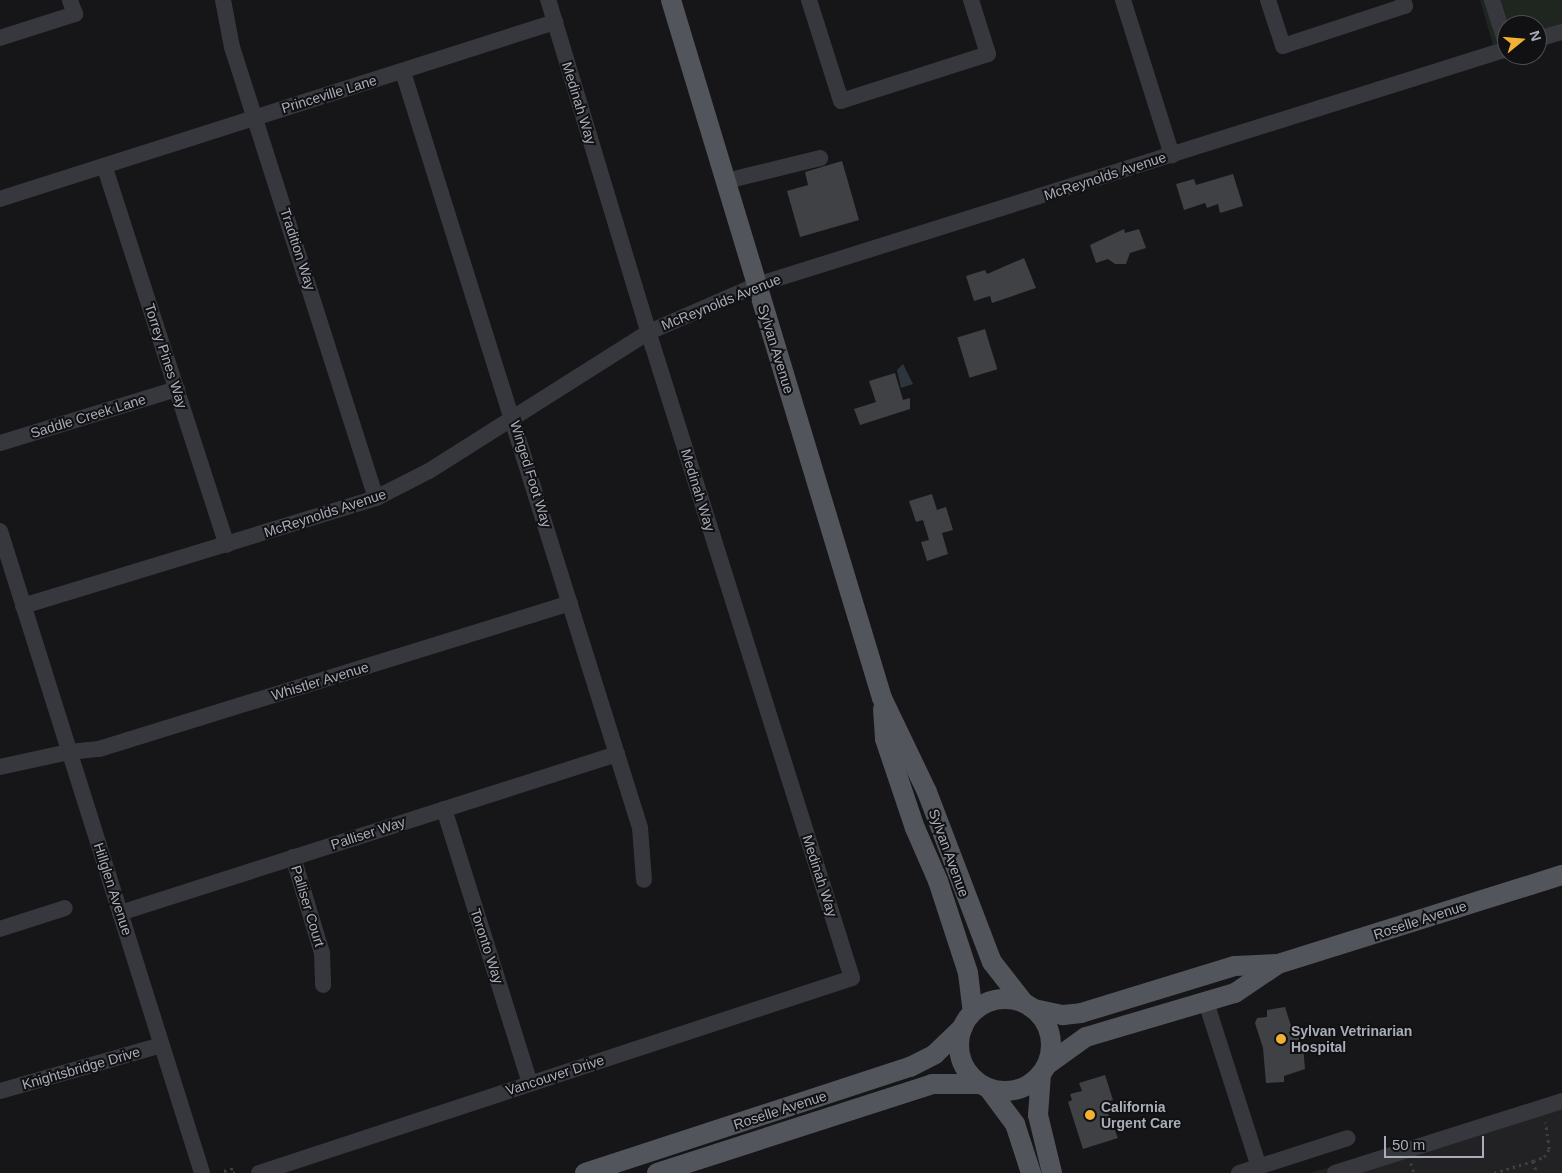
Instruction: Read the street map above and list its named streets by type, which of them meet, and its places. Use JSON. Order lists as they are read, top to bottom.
{
  "streets": {
    "main road": ["Sylvan Avenue", "Roselle Avenue"],
    "street": [
      "Princeville Lane",
      "Medinah Way",
      "McReynolds Avenue",
      "Tradition Way",
      "Torrey Pines Way",
      "Saddle Creek Lane",
      "Winged Foot Way",
      "Whistler Avenue",
      "Palliser Way",
      "Hillglen Avenue",
      "Palliser Court",
      "Toronto Way",
      "Knightsbridge Drive",
      "Vancouver Drive"
    ]
  },
  "crossings": [
    ["Princeville Lane", "Medinah Way"],
    ["Princeville Lane", "Tradition Way"],
    ["Princeville Lane", "Torrey Pines Way"],
    ["Princeville Lane", "Winged Foot Way"],
    ["Medinah Way", "McReynolds Avenue"],
    ["Medinah Way", "Vancouver Drive"],
    ["McReynolds Avenue", "Tradition Way"],
    ["McReynolds Avenue", "Sylvan Avenue"],
    ["McReynolds Avenue", "Torrey Pines Way"],
    ["McReynolds Avenue", "Winged Foot Way"],
    ["McReynolds Avenue", "Hillglen Avenue"],
    ["Sylvan Avenue", "Roselle Avenue"],
    ["Torrey Pines Way", "Saddle Creek Lane"],
    ["Winged Foot Way", "Whistler Avenue"],
    ["Winged Foot Way", "Palliser Way"],
    ["Whistler Avenue", "Hillglen Avenue"],
    ["Palliser Way", "Hillglen Avenue"],
    ["Palliser Way", "Palliser Court"],
    ["Palliser Way", "Toronto Way"],
    ["Hillglen Avenue", "Knightsbridge Drive"],
    ["Toronto Way", "Vancouver Drive"]
  ],
  "places": ["Sylvan Vetrinarian Hospital", "California Urgent Care"],
  "scale_bar": "50 m",
  "north": "right"
}
